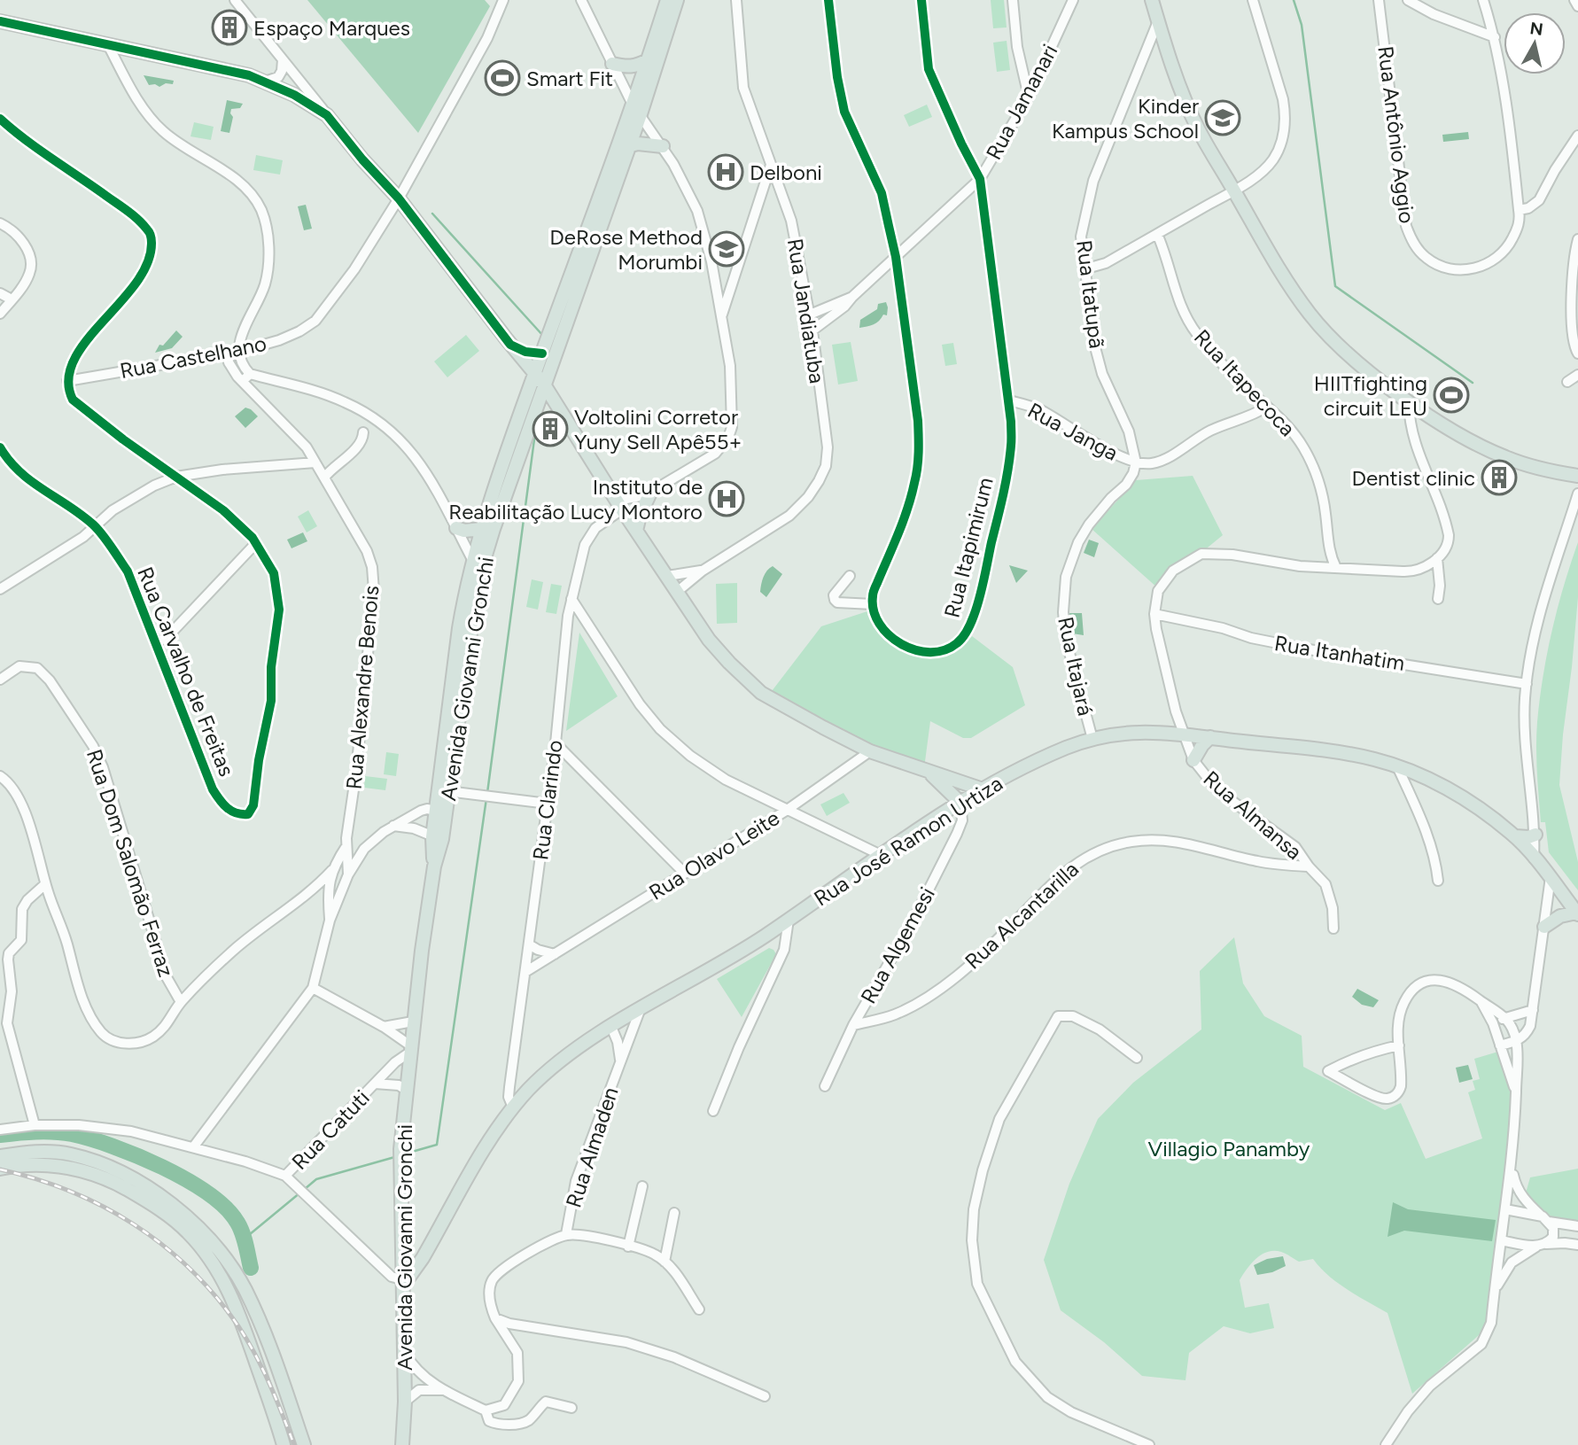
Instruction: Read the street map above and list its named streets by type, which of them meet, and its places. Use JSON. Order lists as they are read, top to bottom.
{
  "streets": {
    "main road": ["Avenida Giovanni Gronchi", "Rua José Ramon Urtiza"],
    "street": [
      "Rua Jamanari",
      "Rua Antônio Aggio",
      "Rua Itatupã",
      "Rua Jandiatuba",
      "Rua Castelhano",
      "Rua Itapecoca",
      "Rua Janga",
      "Rua Itapimirum",
      "Rua Itanhatim",
      "Rua Itajará",
      "Rua Carvalho de Freitas",
      "Rua Alexandre Benois",
      "Rua Clarindo",
      "Rua Almansa",
      "Rua Olavo Leite",
      "Rua Dom Salomão Ferraz",
      "Rua Alcantarilla",
      "Rua Algemesi",
      "Rua Catuti",
      "Rua Almaden"
    ]
  },
  "crossings": [
    ["Rua Jamanari", "Rua Jandiatuba"],
    ["Rua Jamanari", "Rua Itapimirum"],
    ["Rua Itatupã", "Rua Janga"],
    ["Rua Itatupã", "Rua Itajará"],
    ["Rua Castelhano", "Rua Carvalho de Freitas"],
    ["Rua Castelhano", "Rua Alexandre Benois"],
    ["Rua Janga", "Rua Itapimirum"],
    ["Rua Janga", "Rua Itajará"],
    ["Rua Itanhatim", "Rua Almansa"],
    ["Rua Itajará", "Rua José Ramon Urtiza"],
    ["Avenida Giovanni Gronchi", "Rua José Ramon Urtiza"],
    ["Avenida Giovanni Gronchi", "Rua Catuti"],
    ["Rua Clarindo", "Rua José Ramon Urtiza"],
    ["Rua Clarindo", "Rua Olavo Leite"],
    ["Rua Almansa", "Rua José Ramon Urtiza"],
    ["Rua Almansa", "Rua Alcantarilla"],
    ["Rua José Ramon Urtiza", "Rua Algemesi"],
    ["Rua José Ramon Urtiza", "Rua Almaden"],
    ["Rua Alcantarilla", "Rua Algemesi"]
  ],
  "parks": ["Villagio Panamby"],
  "places": {
    "building": ["Espaço Marques", "Voltolini Corretor Yuny Sell Apê55+", "Dentist clinic"],
    "sports": ["Smart Fit", "HIITfighting circuit LEU"],
    "school or university": ["Kinder Kampus School", "DeRose Method Morumbi"],
    "hospital": ["Delboni", "Instituto de Reabilitação Lucy Montoro"]
  },
  "north": "top"
}
